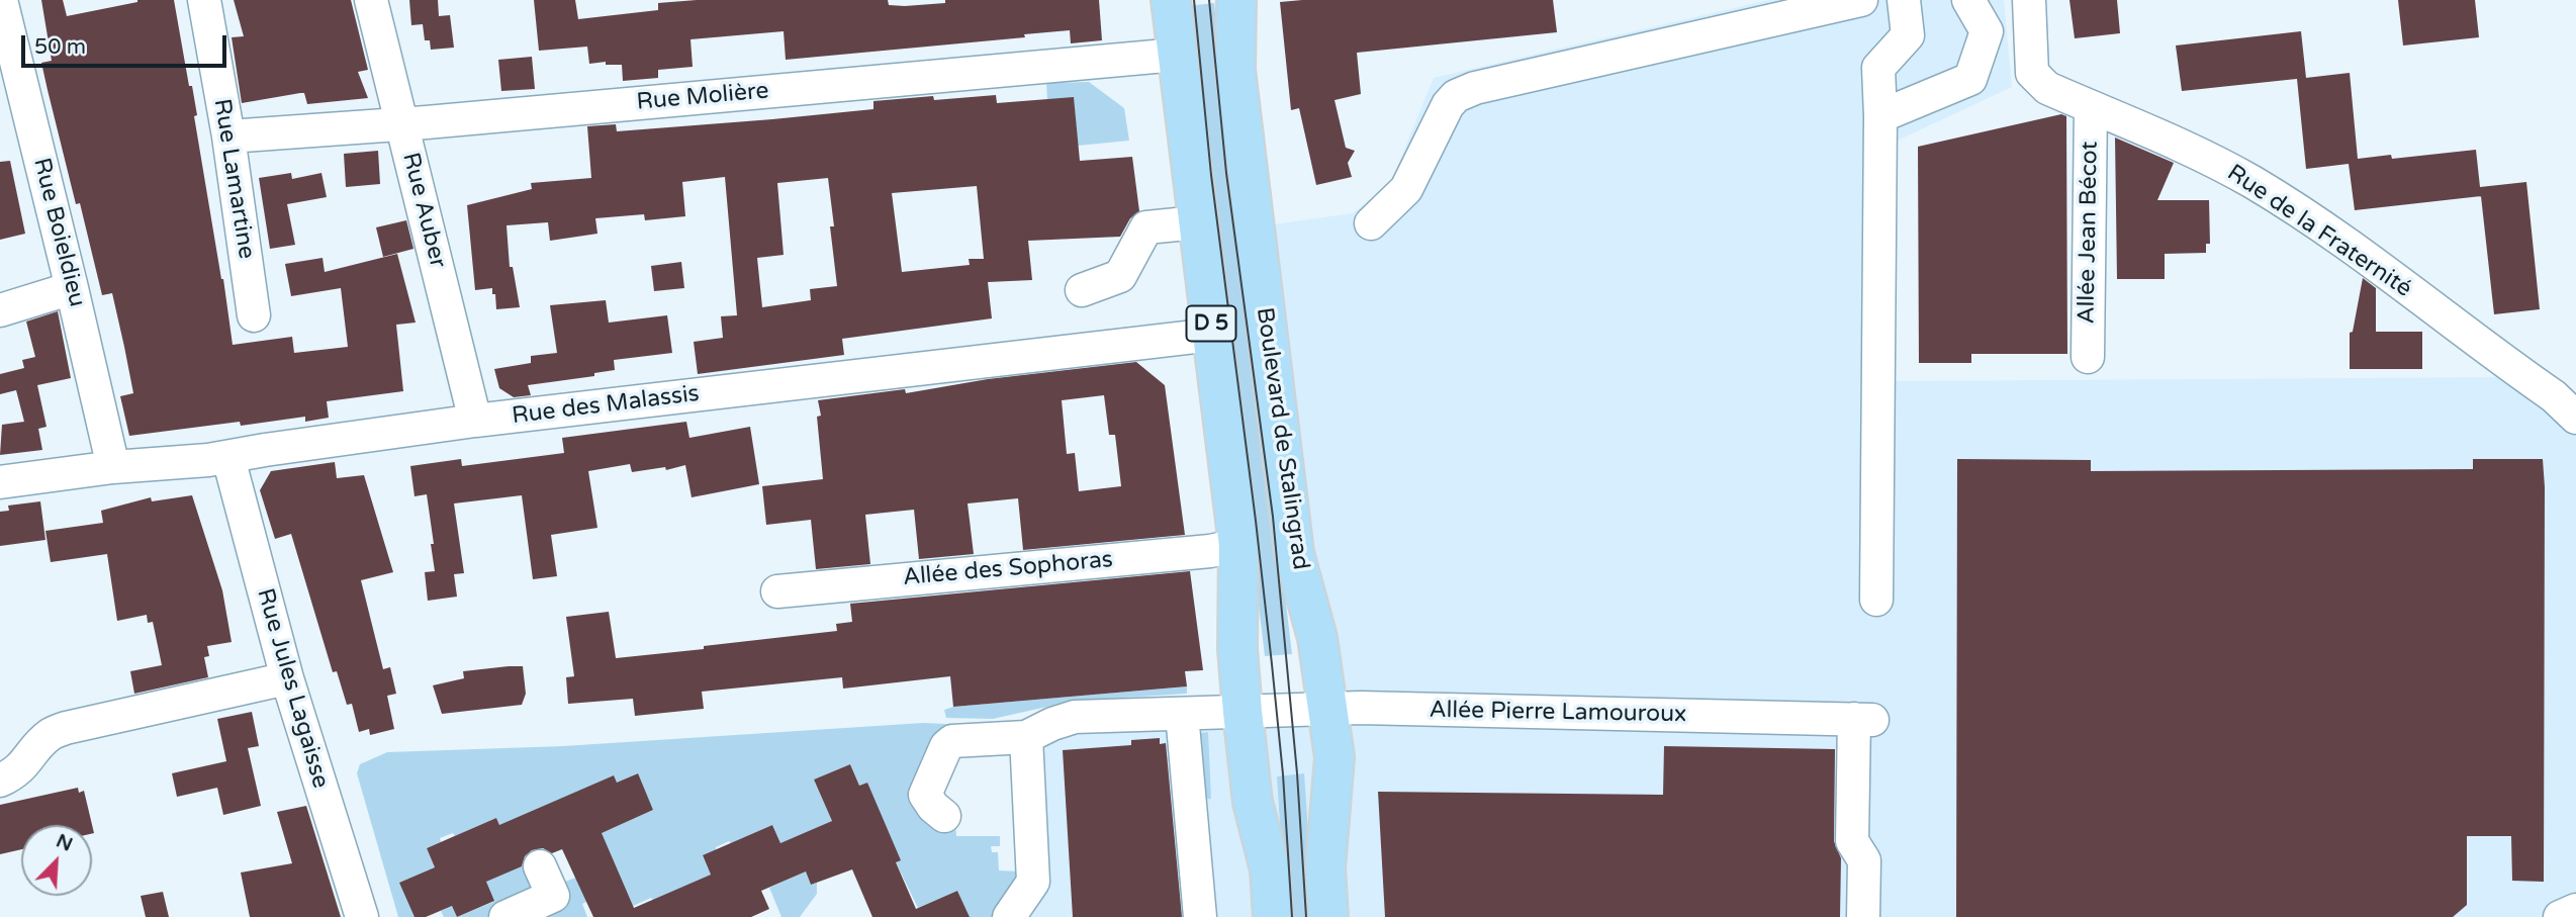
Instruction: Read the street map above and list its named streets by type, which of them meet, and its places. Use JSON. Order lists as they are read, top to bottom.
{
  "streets": {
    "main road": ["D 5", "Boulevard de Stalingrad"],
    "street": [
      "Rue Molière",
      "Rue Lamartine",
      "Rue Auber",
      "Rue de la Fraternité",
      "Rue Boieldieu",
      "Allée Jean Bécot",
      "Rue des Malassis",
      "Allée des Sophoras",
      "Rue Jules Lagaisse",
      "Allée Pierre Lamouroux"
    ]
  },
  "crossings": [
    ["Rue Molière", "Rue Lamartine"],
    ["Rue Molière", "Rue Auber"],
    ["Rue Molière", "D 5"],
    ["Rue Auber", "Rue des Malassis"],
    ["Rue de la Fraternité", "Allée Jean Bécot"],
    ["Rue Boieldieu", "Rue des Malassis"],
    ["D 5", "Rue des Malassis"],
    ["D 5", "Allée des Sophoras"],
    ["D 5", "Allée Pierre Lamouroux"],
    ["Rue des Malassis", "Rue Jules Lagaisse"],
    ["Boulevard de Stalingrad", "Allée Pierre Lamouroux"]
  ],
  "scale_bar": "50 m",
  "north": "top right"
}
